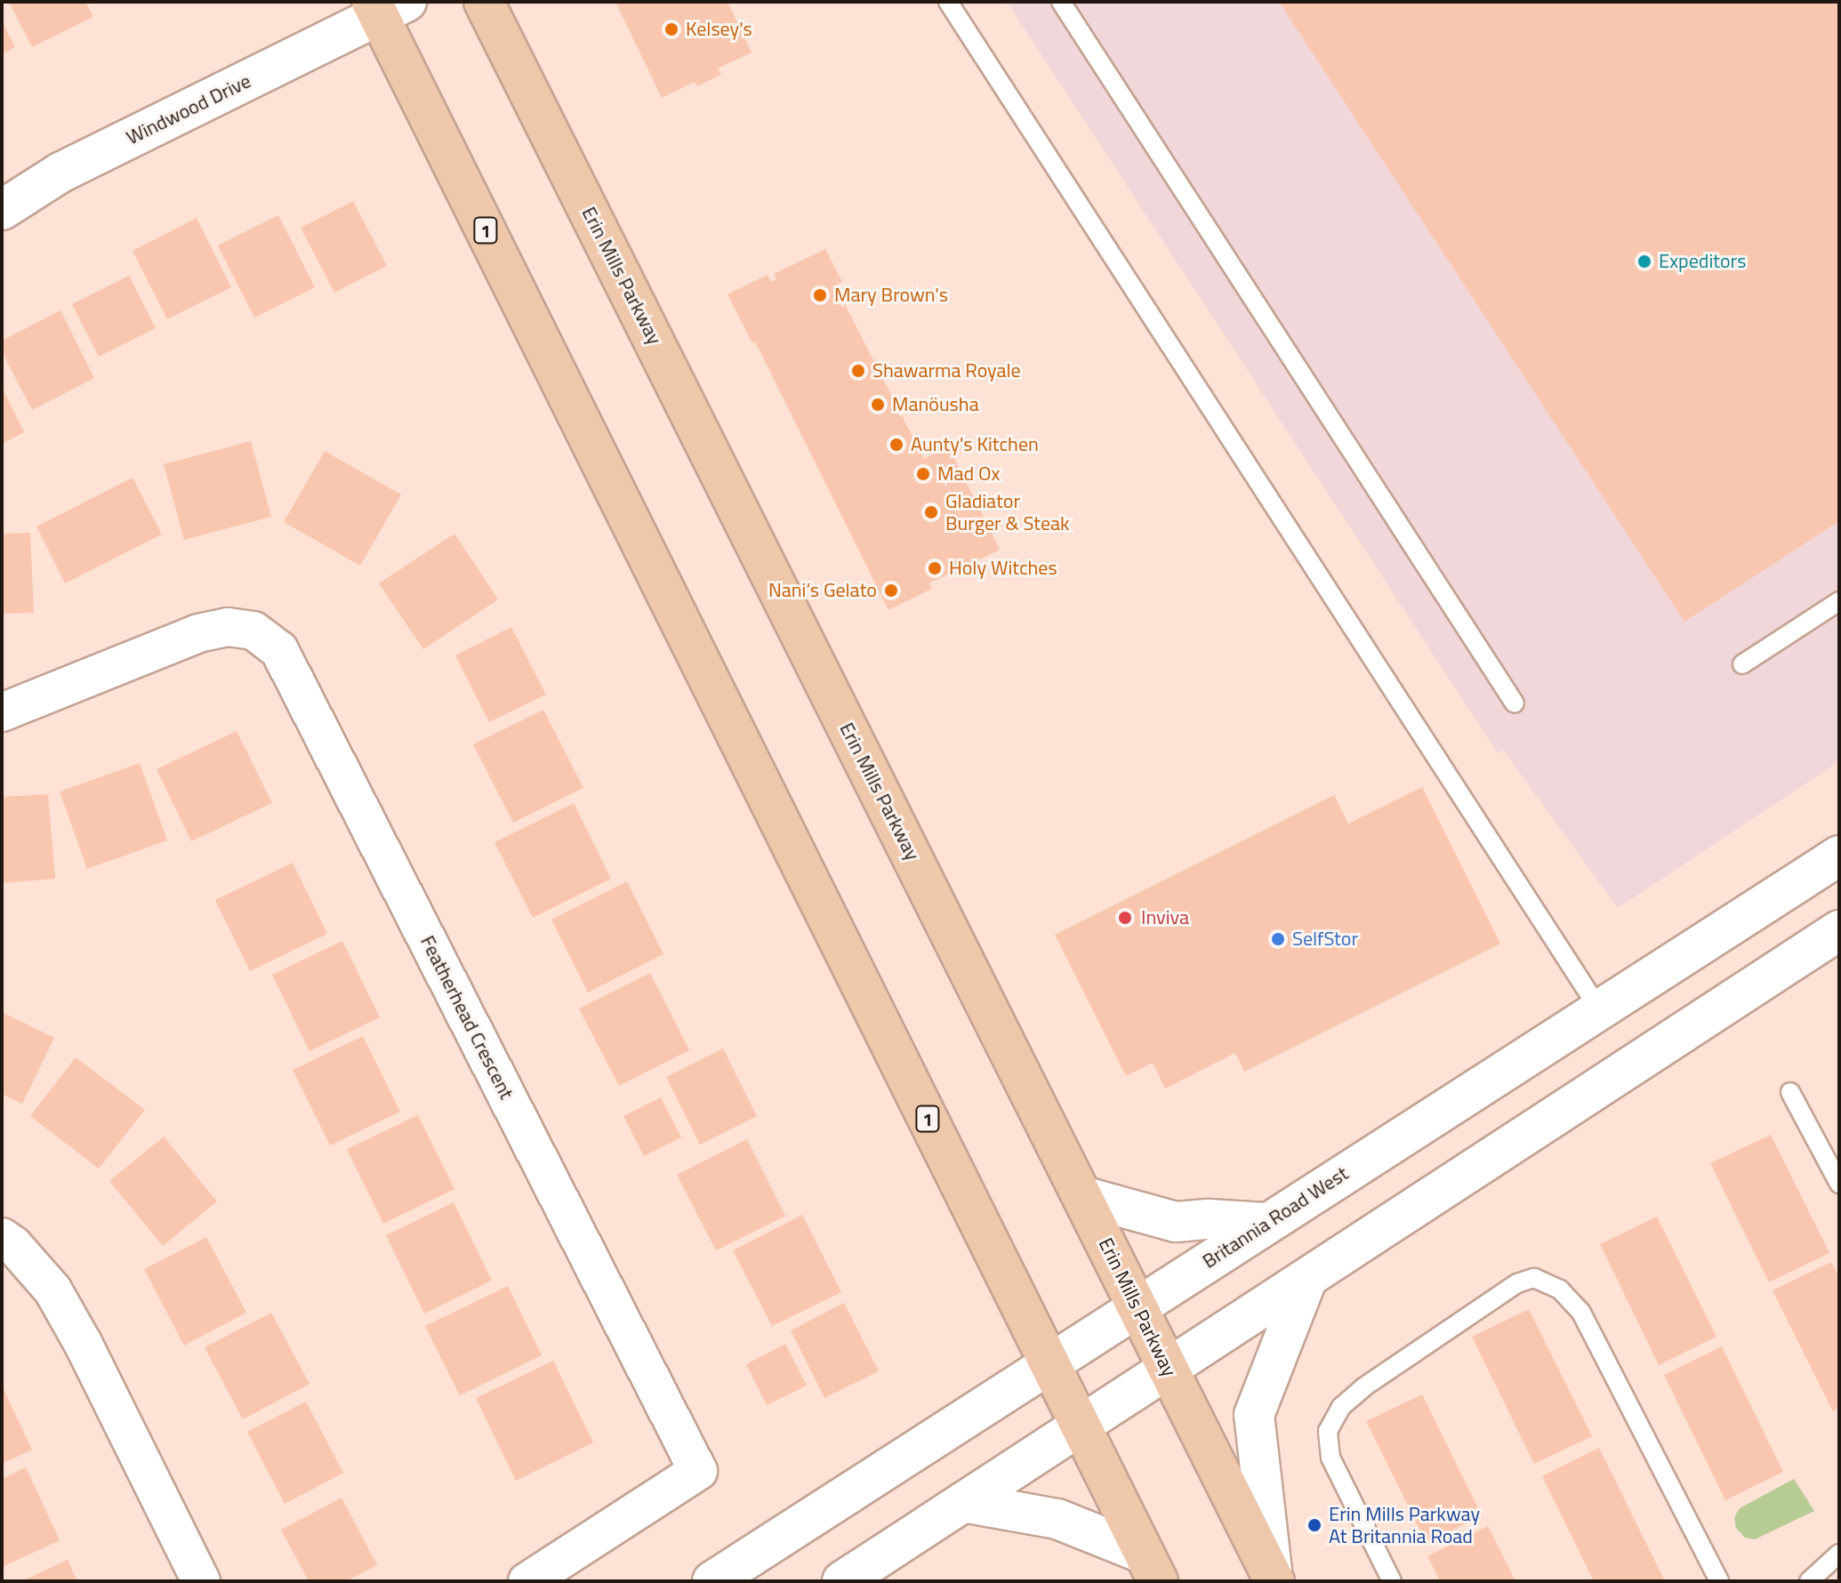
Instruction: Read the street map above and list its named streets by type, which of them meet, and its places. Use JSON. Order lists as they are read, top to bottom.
{
  "streets": {
    "main road": [
      "Windwood Drive",
      "1",
      "Erin Mills Parkway",
      "Britannia Road West"
    ],
    "street": ["Featherhead Crescent"]
  },
  "crossings": [
    ["Windwood Drive", "1"],
    ["1", "Britannia Road West"],
    ["Erin Mills Parkway", "Britannia Road West"]
  ],
  "places": [
    "Kelsey's",
    "Expeditors",
    "Mary Brown's",
    "Shawarma Royale",
    "Manöusha",
    "Aunty's Kitchen",
    "Mad Ox",
    "Gladiator Burger & Steak",
    "Holy Witches",
    "Nani’s Gelato",
    "Inviva",
    "SelfStor",
    "Erin Mills Parkway At Britannia Road"
  ]
}
